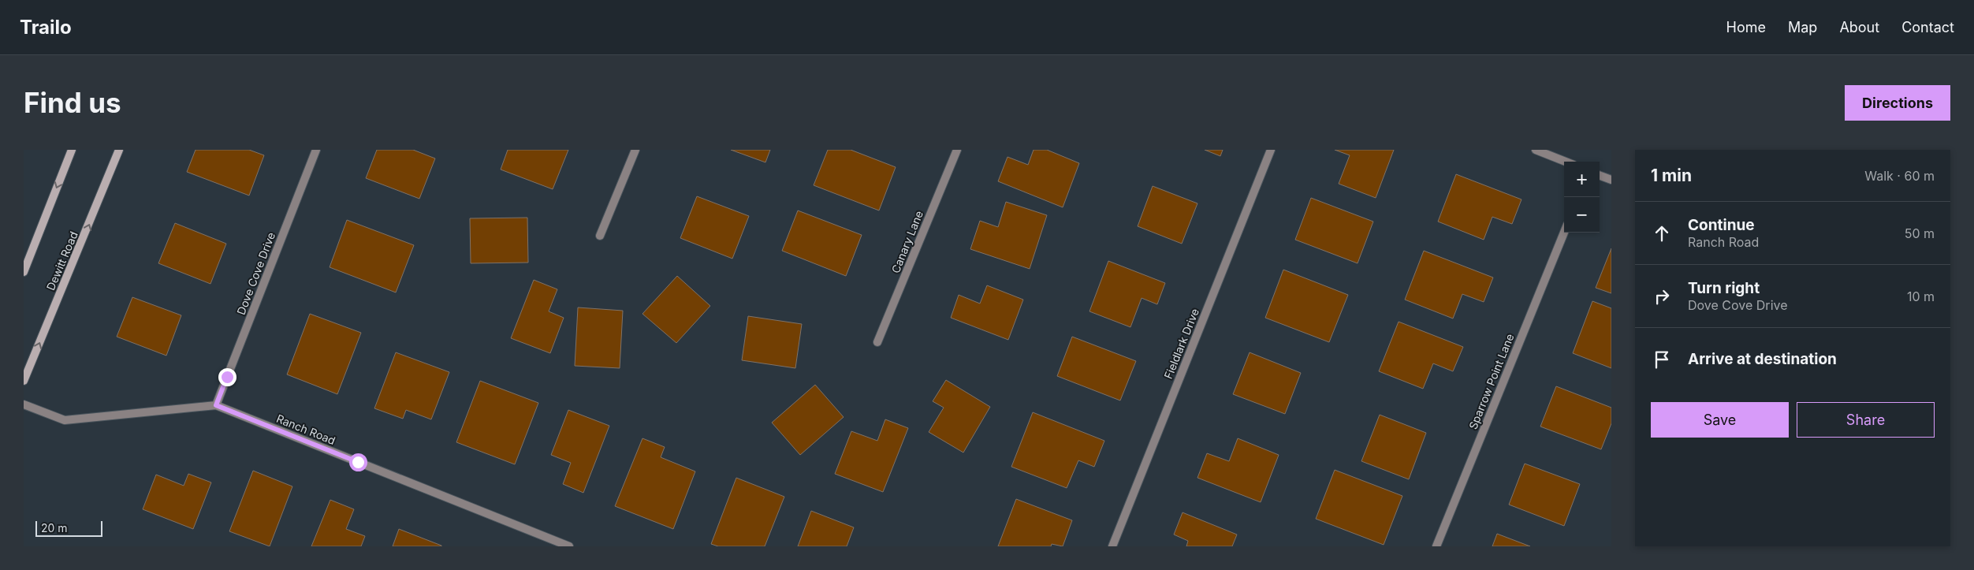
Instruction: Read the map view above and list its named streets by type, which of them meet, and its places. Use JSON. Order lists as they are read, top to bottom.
{
  "streets": {
    "main road": ["Dewitt Road"],
    "street": [
      "Canary Lane",
      "Dove Cove Drive",
      "Fieldlark Drive",
      "Sparrow Point Lane",
      "Ranch Road"
    ]
  },
  "crossings": [
    ["Dove Cove Drive", "Ranch Road"]
  ],
  "scale_bar": "20 m",
  "page": {
    "header": "Trailo",
    "nav": [
      "Home",
      "Map",
      "About",
      "Contact"
    ],
    "buttons": [
      "Directions",
      ["Save", "Share"]
    ],
    "title": "Find us",
    "heading": ["1 min", "Walk · 60 m"],
    "map_buttons": ["+", "−"],
    "list": [
      ["Continue", "Ranch Road", "50 m"],
      ["Turn right", "Dove Cove Drive", "10 m"],
      "Arrive at destination"
    ],
    "scale": "20 m"
  }
}
